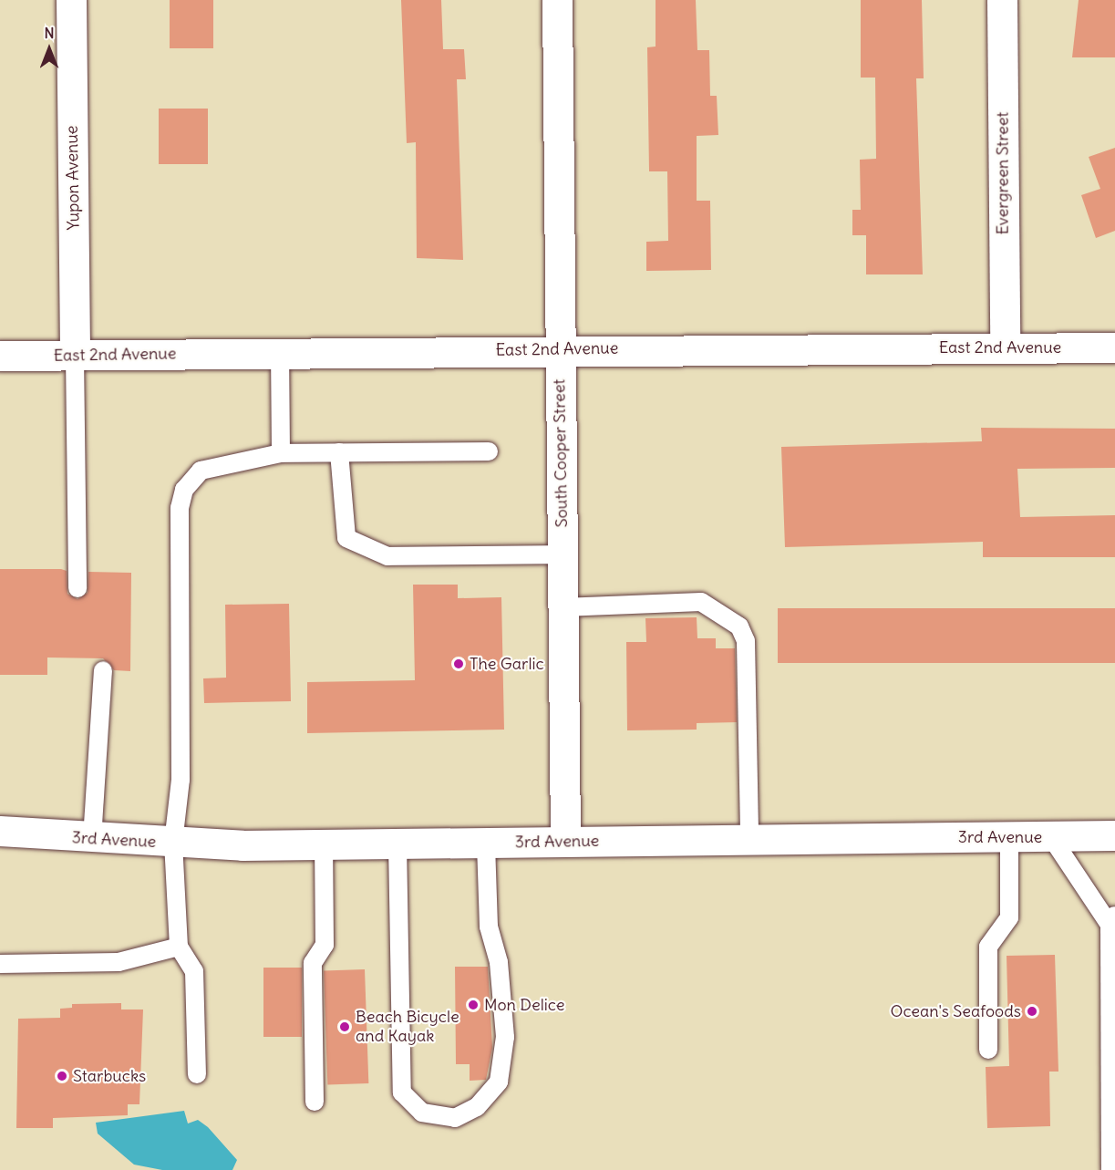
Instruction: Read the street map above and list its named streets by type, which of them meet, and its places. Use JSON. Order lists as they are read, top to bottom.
{
  "streets": {
    "street": [
      "Evergreen Street",
      "Yupon Avenue",
      "East 2nd Avenue",
      "South Cooper Street",
      "3rd Avenue"
    ]
  },
  "crossings": [
    ["Evergreen Street", "East 2nd Avenue"],
    ["Yupon Avenue", "East 2nd Avenue"],
    ["East 2nd Avenue", "South Cooper Street"],
    ["South Cooper Street", "3rd Avenue"]
  ],
  "places": [
    "The Garlic",
    "Mon Delice",
    "Ocean's Seafoods",
    "Beach Bicycle and Kayak",
    "Starbucks"
  ],
  "north": "top"
}
